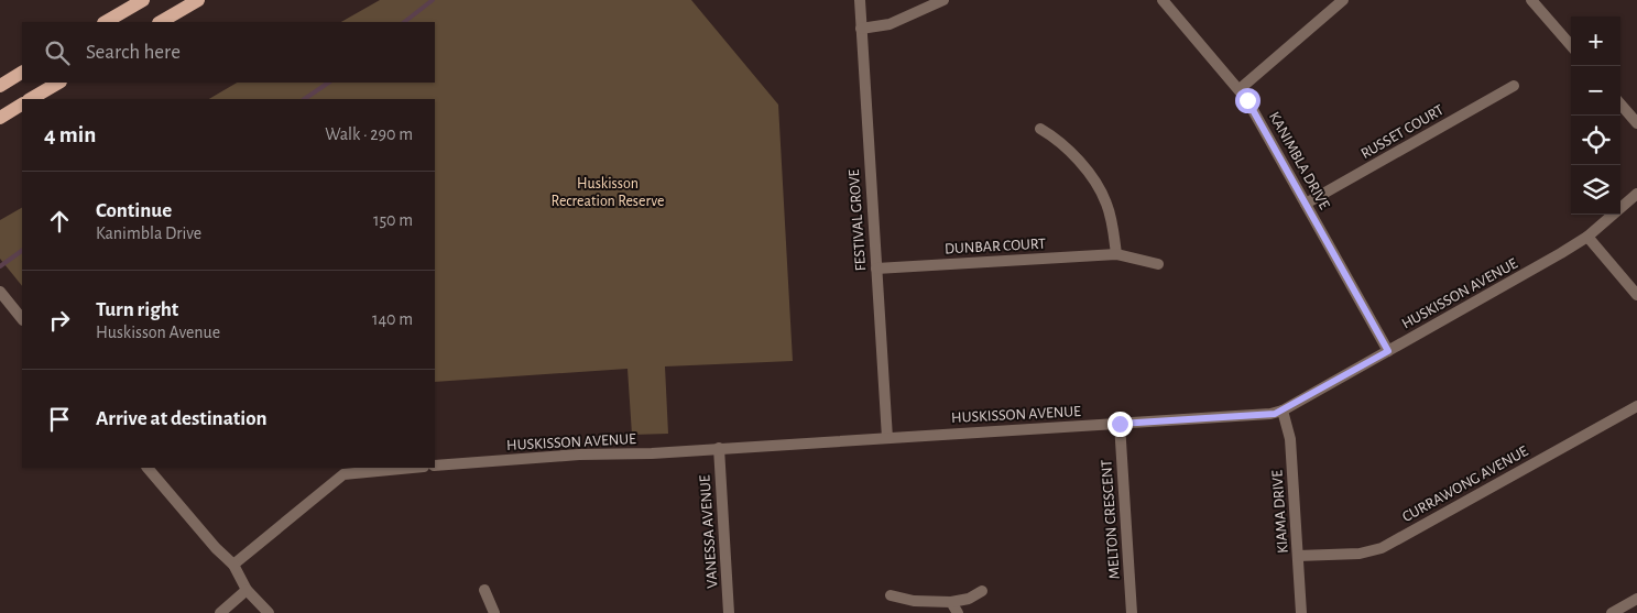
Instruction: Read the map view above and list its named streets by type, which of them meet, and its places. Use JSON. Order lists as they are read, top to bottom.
{
  "streets": {
    "street": [
      "RUSSET COURT",
      "KANIMBLA DRIVE",
      "FESTIVAL GROVE",
      "DUNBAR COURT",
      "HUSKISSON AVENUE",
      "CURRAWONG AVENUE",
      "KIAMA DRIVE",
      "MELTON CRESCENT",
      "VANESSA AVENUE"
    ]
  },
  "crossings": [
    ["RUSSET COURT", "KANIMBLA DRIVE"],
    ["KANIMBLA DRIVE", "HUSKISSON AVENUE"],
    ["FESTIVAL GROVE", "DUNBAR COURT"],
    ["FESTIVAL GROVE", "HUSKISSON AVENUE"],
    ["HUSKISSON AVENUE", "KIAMA DRIVE"],
    ["HUSKISSON AVENUE", "MELTON CRESCENT"],
    ["HUSKISSON AVENUE", "VANESSA AVENUE"],
    ["CURRAWONG AVENUE", "KIAMA DRIVE"]
  ],
  "parks": ["Huskisson Recreation Reserve"],
  "page": {
    "map_buttons": ["+", "−"],
    "search": "Search here",
    "heading": ["4 min", "Walk · 290 m"],
    "list": [
      ["Continue", "Kanimbla Drive", "150 m"],
      ["Turn right", "Huskisson Avenue", "140 m"],
      "Arrive at destination"
    ]
  }
}
